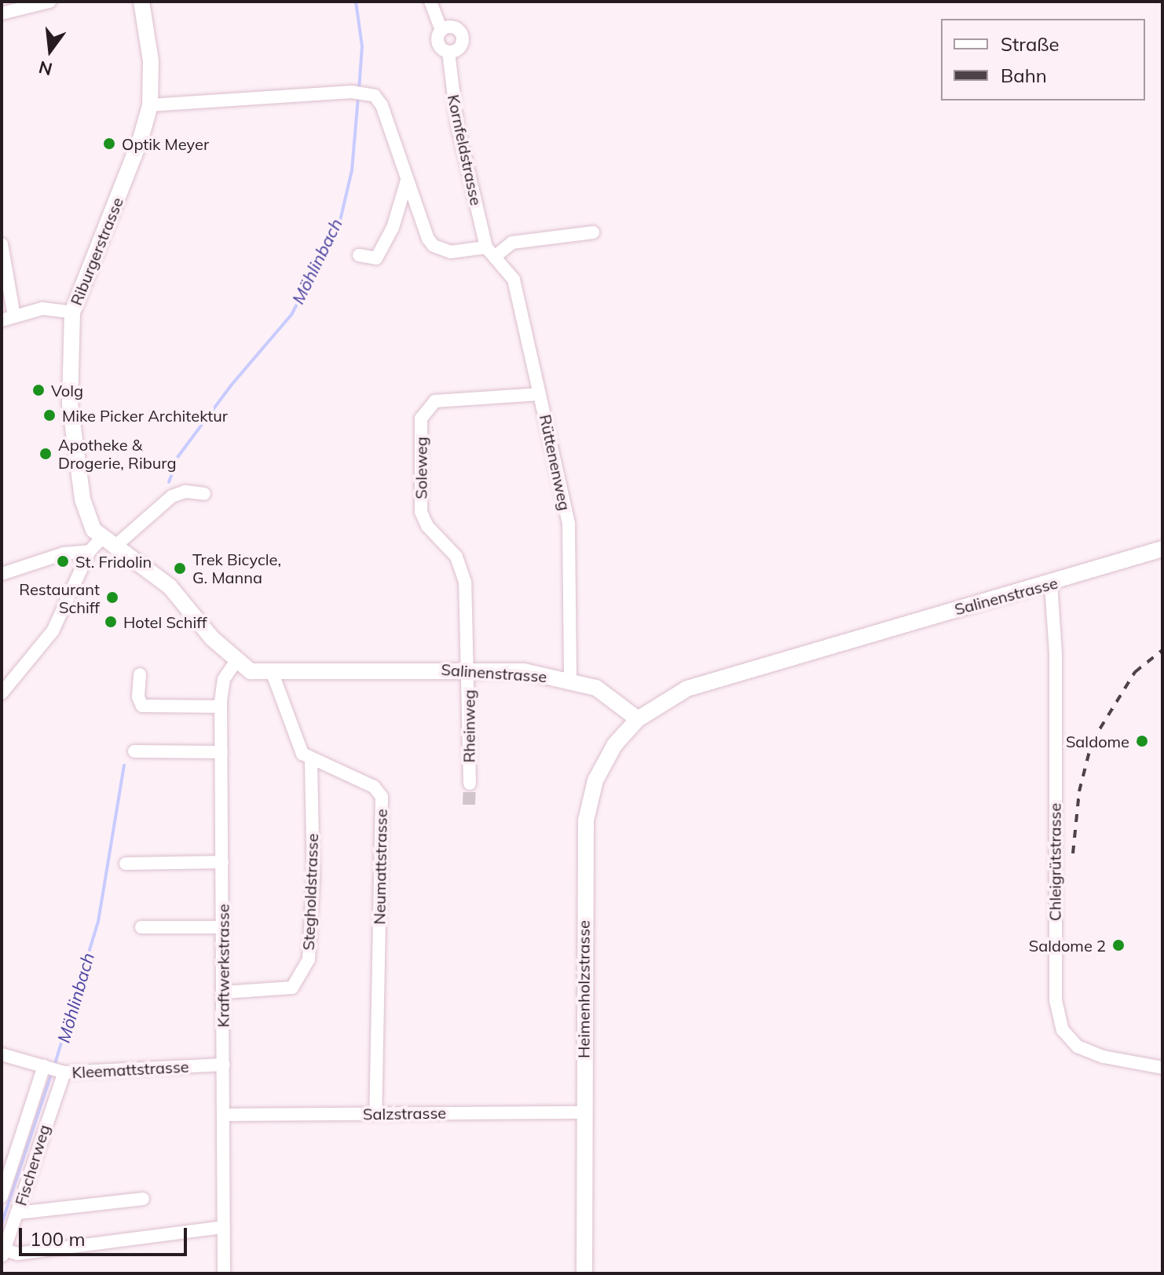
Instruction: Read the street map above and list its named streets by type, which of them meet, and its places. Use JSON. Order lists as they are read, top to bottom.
{
  "streets": {
    "street": [
      "Kornfeldstrasse",
      "Riburgerstrasse",
      "Rüttenenweg",
      "Soleweg",
      "Salinenstrasse",
      "Rheinweg",
      "Chleigrütstrasse",
      "Neumattstrasse",
      "Stegholdstrasse",
      "Kraftwerkstrasse",
      "Heimenholzstrasse",
      "Kleemattstrasse",
      "Salzstrasse",
      "Fischerweg"
    ]
  },
  "crossings": [
    ["Kornfeldstrasse", "Rüttenenweg"],
    ["Riburgerstrasse", "Salinenstrasse"],
    ["Rüttenenweg", "Soleweg"],
    ["Rüttenenweg", "Salinenstrasse"],
    ["Soleweg", "Salinenstrasse"],
    ["Soleweg", "Rheinweg"],
    ["Salinenstrasse", "Rheinweg"],
    ["Salinenstrasse", "Chleigrütstrasse"],
    ["Salinenstrasse", "Kraftwerkstrasse"],
    ["Salinenstrasse", "Heimenholzstrasse"],
    ["Neumattstrasse", "Stegholdstrasse"],
    ["Neumattstrasse", "Salzstrasse"],
    ["Stegholdstrasse", "Kraftwerkstrasse"],
    ["Kraftwerkstrasse", "Kleemattstrasse"],
    ["Kraftwerkstrasse", "Salzstrasse"],
    ["Heimenholzstrasse", "Salzstrasse"],
    ["Kleemattstrasse", "Fischerweg"]
  ],
  "water": ["Möhlinbach"],
  "places": [
    "Optik Meyer",
    "Volg",
    "Mike Picker Architektur",
    "Apotheke & Drogerie, Riburg",
    "St. Fridolin",
    "Trek Bicycle, G. Manna",
    "Restaurant Schiff",
    "Hotel Schiff",
    "Saldome",
    "Saldome 2"
  ],
  "legend": ["Straße", "Bahn"],
  "scale_bar": "100 m",
  "north": "bottom"
}
